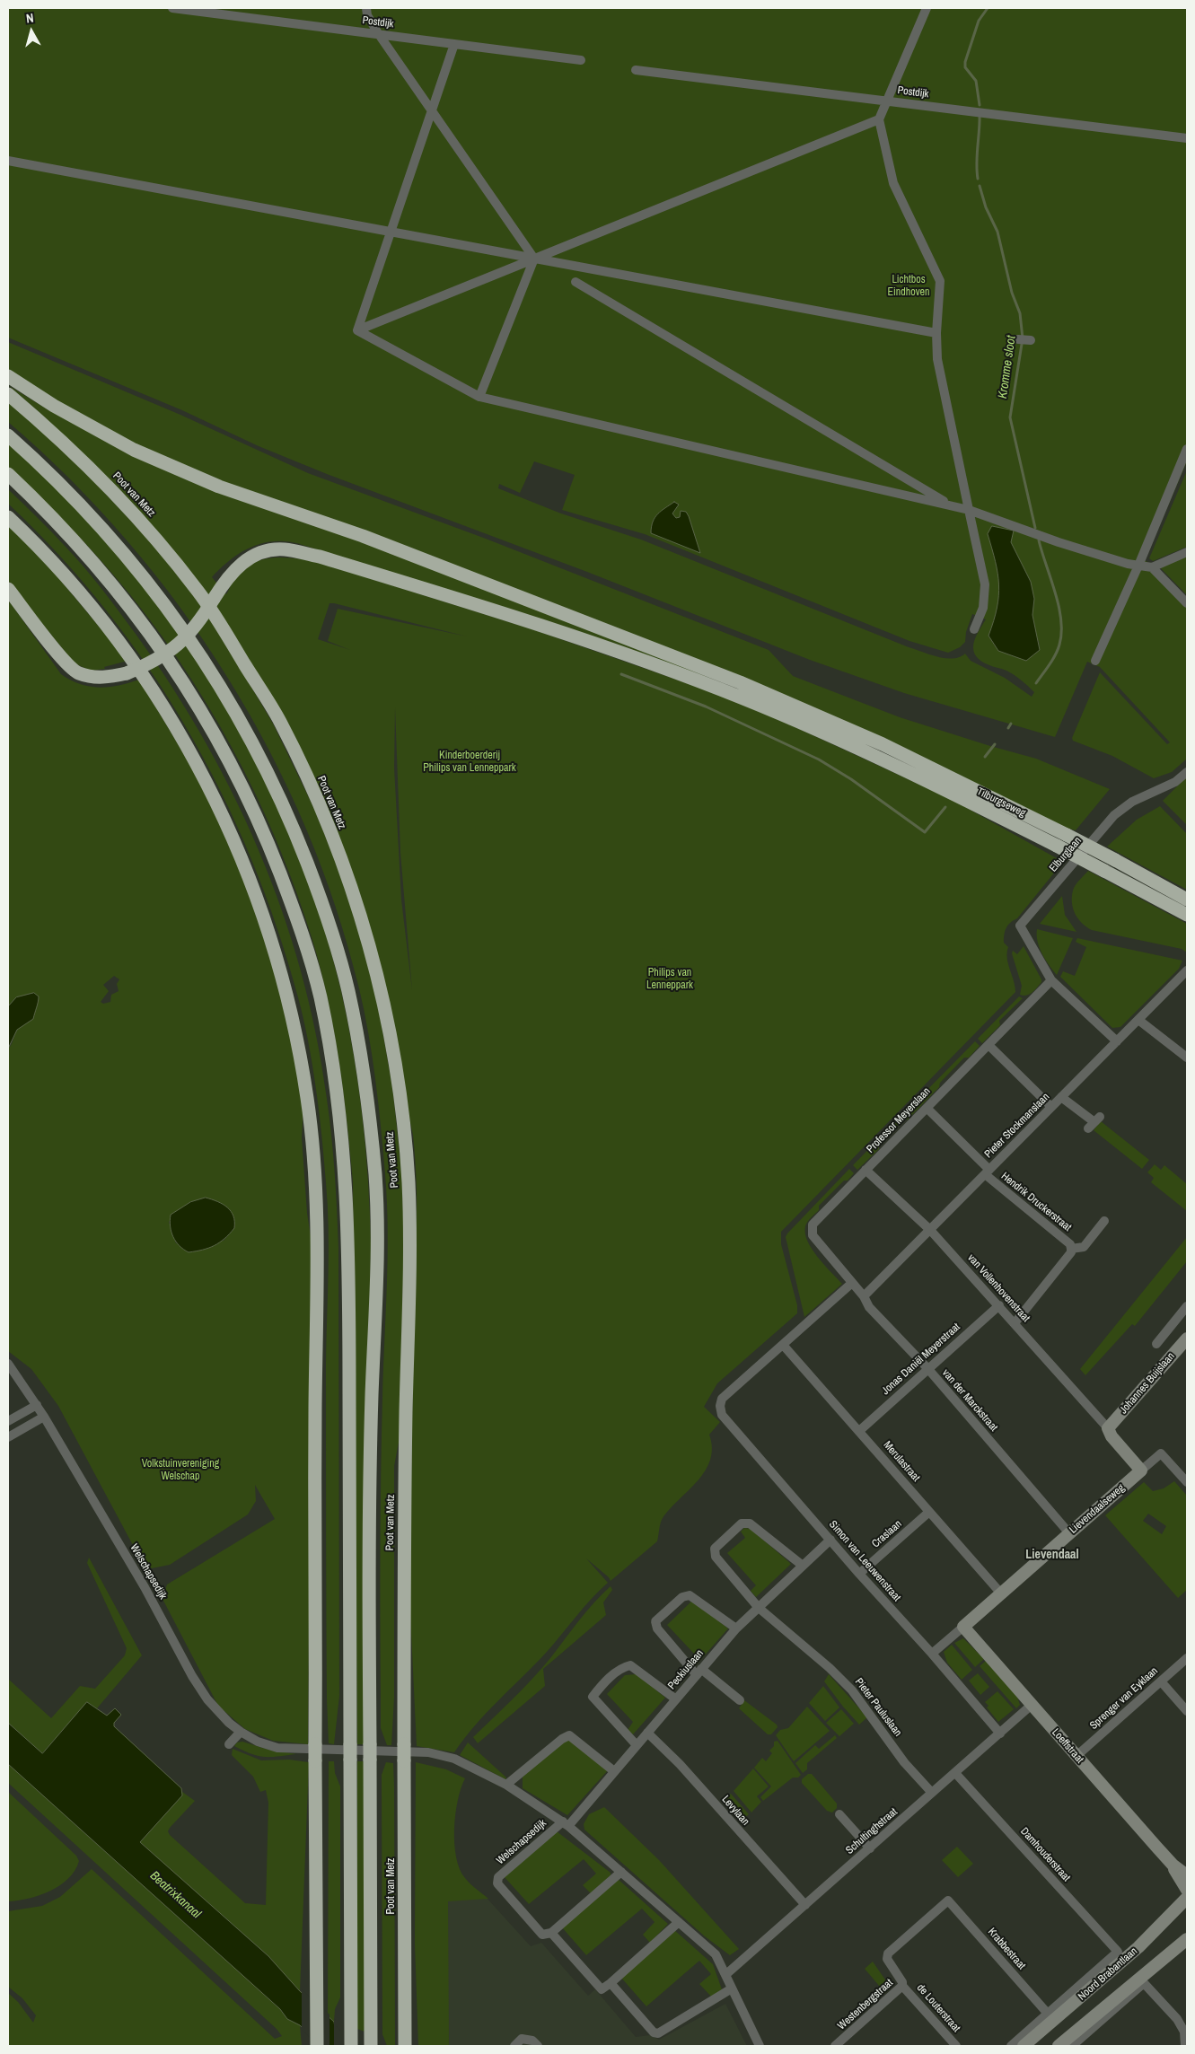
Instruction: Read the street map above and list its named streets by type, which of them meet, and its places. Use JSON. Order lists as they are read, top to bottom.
{
  "streets": {
    "highway": ["Poot van Metz", "Tilburgseweg"],
    "street": [
      "Postdijk",
      "Elburglaan",
      "Professor Meyerslaan",
      "Pieter Stockmanslaan",
      "Hendrik Druckerstraat",
      "van Vollenhovenstraat",
      "Jonas Daniël Meyerstraat",
      "Johannes Buijslaan",
      "van der Marckstraat",
      "Merulastraat",
      "Lievendaalseweg",
      "Craslaan",
      "Simon van Leeuwenstraat",
      "Welschapsedijk",
      "Peckiuslaan",
      "Sprenger van Eyklaan",
      "Pieter Pauluslaan",
      "Loeffstraat",
      "Levylaan",
      "Schultinghstraat",
      "Damhouderstraat",
      "Krabbestraat",
      "Noord Brabantlaan",
      "Westenbergstraat",
      "de Louterstraat"
    ]
  },
  "crossings": [
    ["Elburglaan", "Professor Meyerslaan"],
    ["Professor Meyerslaan", "Hendrik Druckerstraat"],
    ["Professor Meyerslaan", "van Vollenhovenstraat"],
    ["Professor Meyerslaan", "van der Marckstraat"],
    ["Pieter Stockmanslaan", "Hendrik Druckerstraat"],
    ["Pieter Stockmanslaan", "van Vollenhovenstraat"],
    ["Pieter Stockmanslaan", "van der Marckstraat"],
    ["van Vollenhovenstraat", "Jonas Daniël Meyerstraat"],
    ["van Vollenhovenstraat", "Johannes Buijslaan"],
    ["Jonas Daniël Meyerstraat", "van der Marckstraat"],
    ["Jonas Daniël Meyerstraat", "Merulastraat"],
    ["van der Marckstraat", "Lievendaalseweg"],
    ["Merulastraat", "Lievendaalseweg"],
    ["Merulastraat", "Craslaan"],
    ["Merulastraat", "Simon van Leeuwenstraat"],
    ["Lievendaalseweg", "Simon van Leeuwenstraat"],
    ["Lievendaalseweg", "Loeffstraat"],
    ["Craslaan", "Simon van Leeuwenstraat"],
    ["Simon van Leeuwenstraat", "Peckiuslaan"],
    ["Simon van Leeuwenstraat", "Schultinghstraat"],
    ["Welschapsedijk", "Peckiuslaan"],
    ["Welschapsedijk", "Schultinghstraat"],
    ["Peckiuslaan", "Pieter Pauluslaan"],
    ["Peckiuslaan", "Levylaan"],
    ["Sprenger van Eyklaan", "Loeffstraat"],
    ["Pieter Pauluslaan", "Schultinghstraat"],
    ["Loeffstraat", "Schultinghstraat"],
    ["Levylaan", "Schultinghstraat"],
    ["Schultinghstraat", "Damhouderstraat"],
    ["Damhouderstraat", "Noord Brabantlaan"],
    ["Krabbestraat", "Noord Brabantlaan"],
    ["Krabbestraat", "Westenbergstraat"],
    ["Westenbergstraat", "de Louterstraat"]
  ],
  "districts": ["Lievendaal"],
  "water": ["Kromme sloot", "Beatrixkanaal"],
  "parks": [
    "Lichtbos Eindhoven",
    "Kinderboerderij Philips van Lenneppark",
    "Philips van Lenneppark",
    "Volkstuinvereniging Welschap"
  ],
  "north": "top"
}
